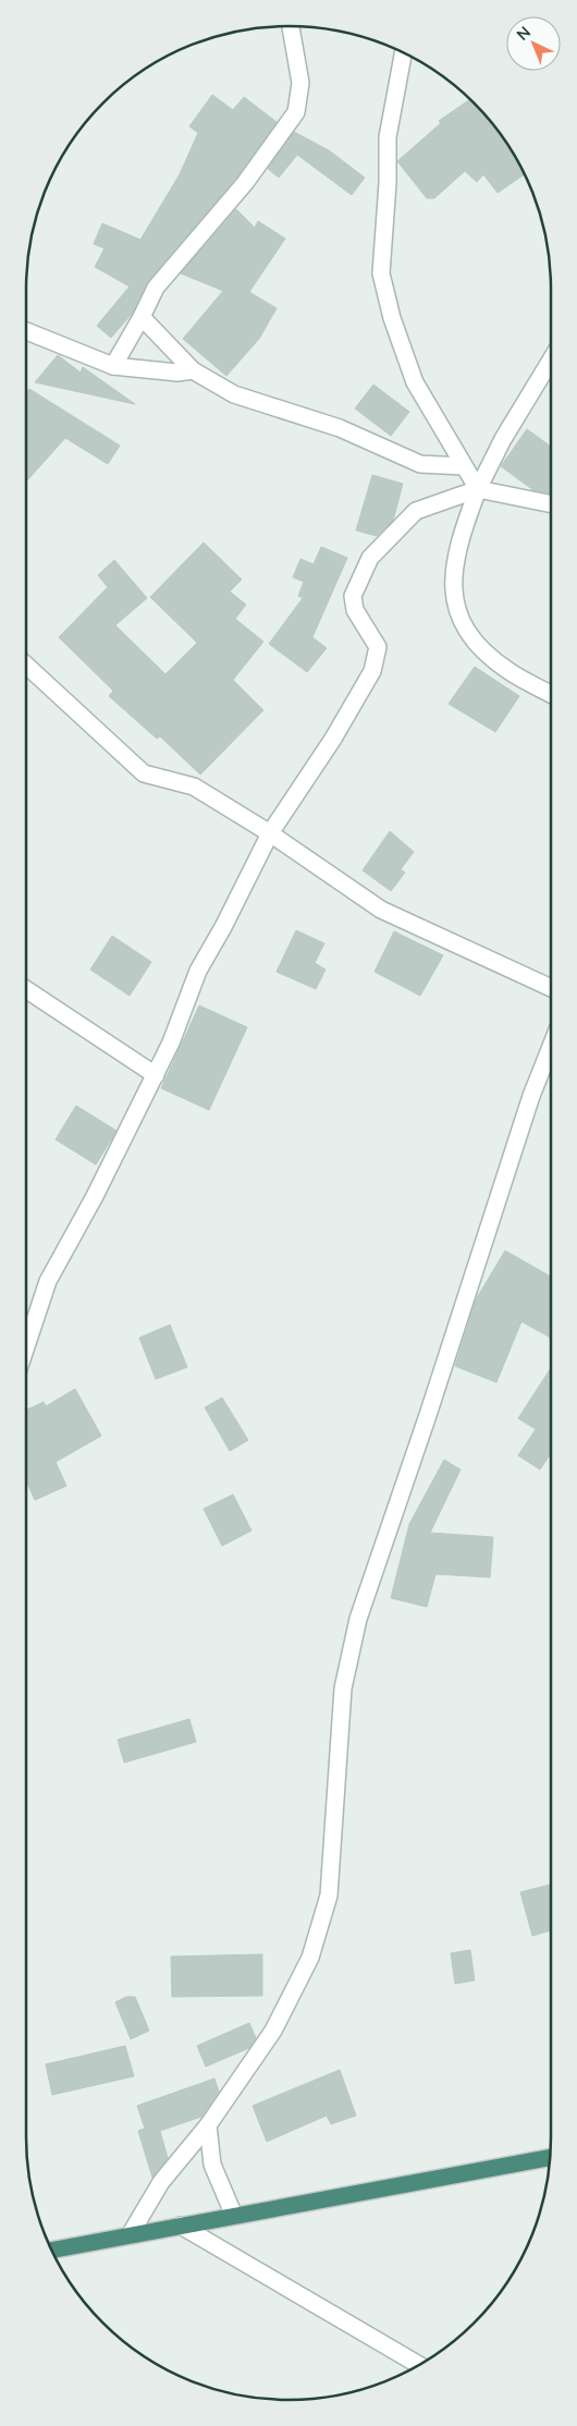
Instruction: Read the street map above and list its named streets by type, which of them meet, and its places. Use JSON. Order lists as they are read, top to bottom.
{
  "north": "top left"
}
